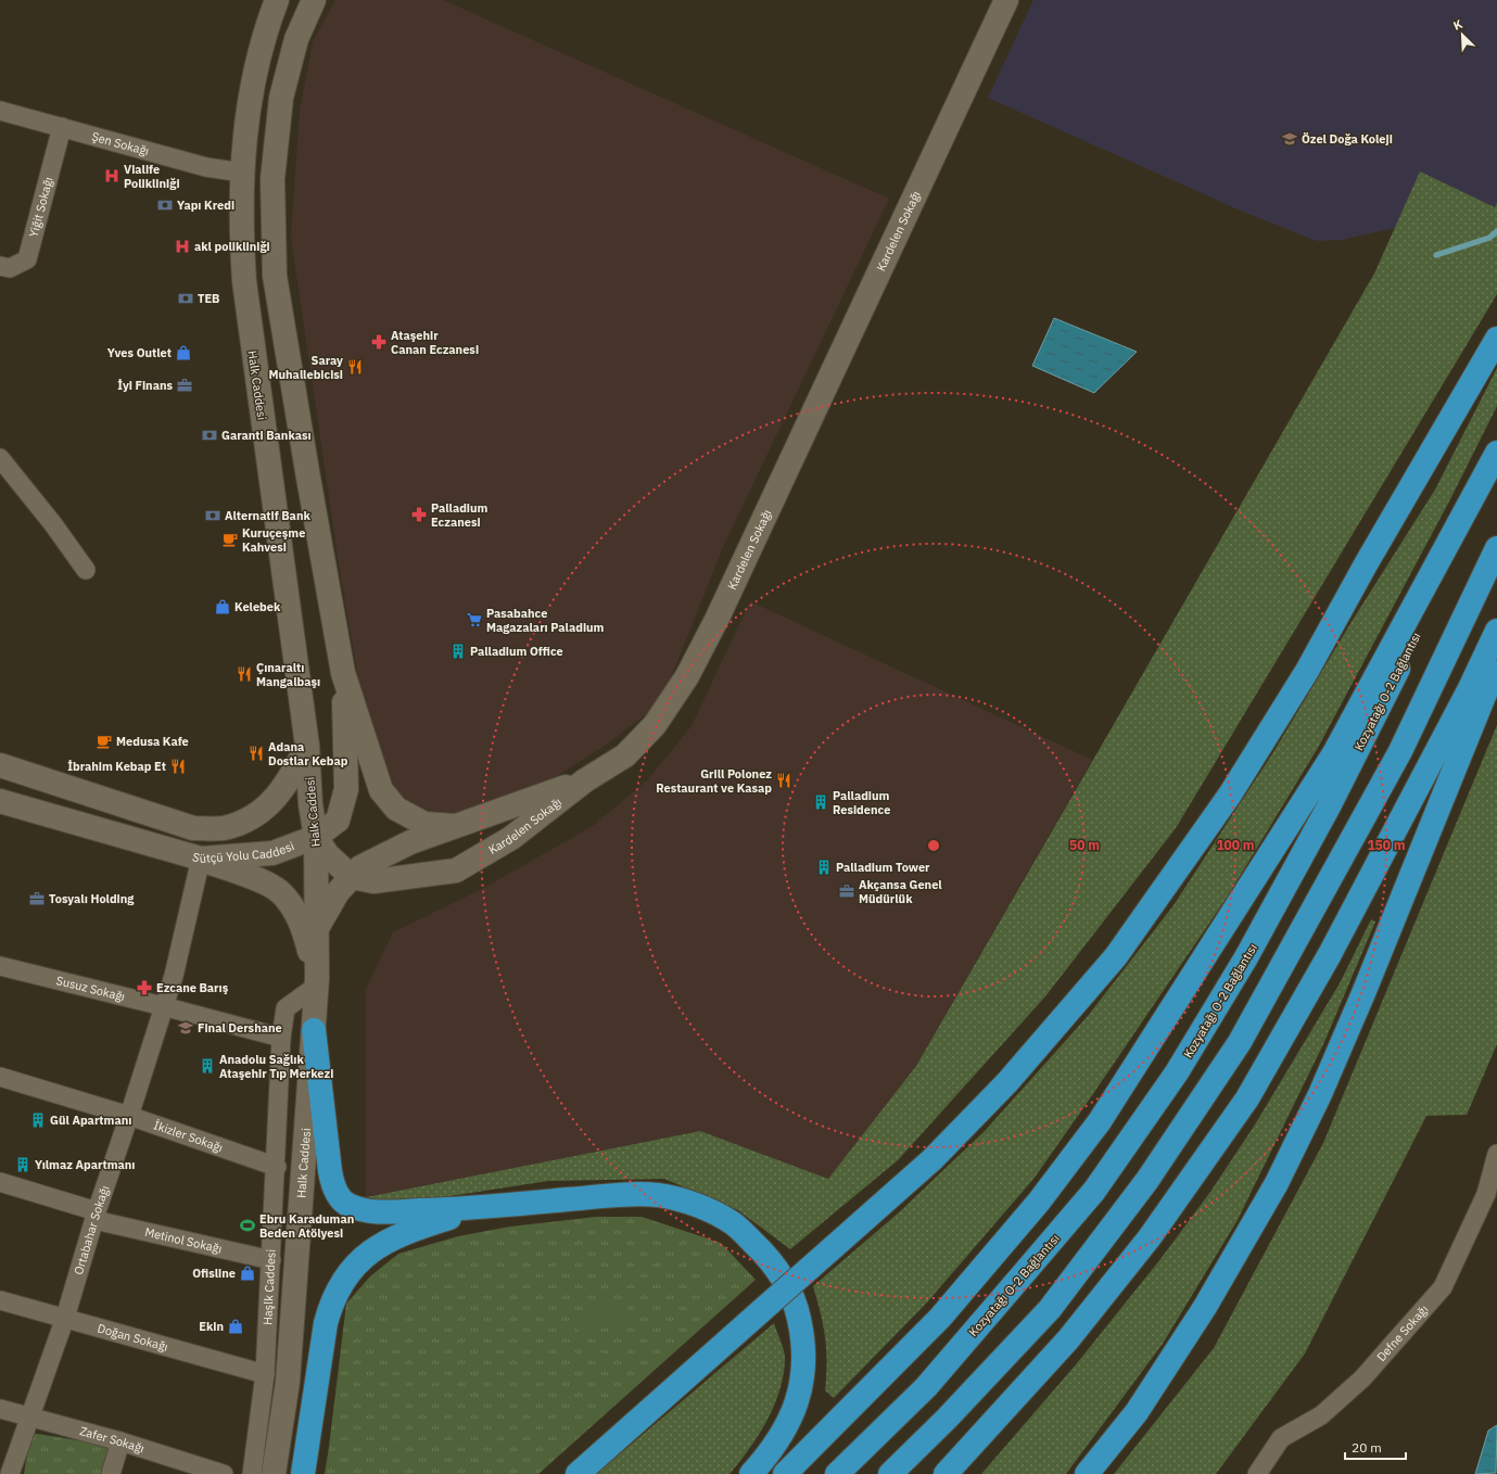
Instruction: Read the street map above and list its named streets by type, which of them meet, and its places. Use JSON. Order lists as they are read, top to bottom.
{
  "streets": {
    "highway": ["Kozyatağı O-2 Bağlantısı"],
    "main road": ["Kardelen Sokağı", "Halk Caddesi", "Sütçü Yolu Caddesi"],
    "street": [
      "Şen Sokağı",
      "Yiğit Sokağı",
      "Susuz Sokağı",
      "İkizler Sokağı",
      "Ortabahar Sokağı",
      "Metinol Sokağı",
      "Haşlk Caddesi",
      "Defne Sokağı",
      "Doğan Sokağı",
      "Zafer Sokağı"
    ]
  },
  "crossings": [
    ["Şen Sokağı", "Yiğit Sokağı"],
    ["Şen Sokağı", "Halk Caddesi"],
    ["Halk Caddesi", "Sütçü Yolu Caddesi"],
    ["Halk Caddesi", "Haşlk Caddesi"],
    ["Sütçü Yolu Caddesi", "Ortabahar Sokağı"],
    ["Susuz Sokağı", "Ortabahar Sokağı"],
    ["Susuz Sokağı", "Haşlk Caddesi"],
    ["İkizler Sokağı", "Ortabahar Sokağı"],
    ["İkizler Sokağı", "Haşlk Caddesi"],
    ["Ortabahar Sokağı", "Metinol Sokağı"],
    ["Ortabahar Sokağı", "Doğan Sokağı"],
    ["Ortabahar Sokağı", "Zafer Sokağı"],
    ["Metinol Sokağı", "Haşlk Caddesi"],
    ["Haşlk Caddesi", "Doğan Sokağı"]
  ],
  "places": {
    "school or university": ["Özel Doğa Koleji", "Final Dershane"],
    "hospital": ["Vialife Polikliniği", "akl polikliniği"],
    "bank": [
      "Yapı Kredi",
      "TEB",
      "Garanti Bankası",
      "Alternatif Bank"
    ],
    "pharmacy": ["Ataşehir Canan Eczanesi", "Palladium Eczanesi", "Ezcane Barış"],
    "shop": [
      "Yves Outlet",
      "Kelebek",
      "Ofisline",
      "Ekin"
    ],
    "restaurant": [
      "Saray Muhallebicisi",
      "Çınaraltı Mangalbaşı",
      "Adana Dostlar Kebap",
      "İbrahim Kebap Et",
      "Grill Polonez Restaurant ve Kasap"
    ],
    "office": ["İyi Finans", "Akçansa Genel Müdürlük", "Tosyalı Holding"],
    "cafe": ["Kuruçeşme Kahvesi", "Medusa Kafe"],
    "supermarket": ["Pasabahce Magazaları Paladium"],
    "building": [
      "Palladium Office",
      "Palladium Residence",
      "Palladium Tower",
      "Anadolu Sağlık Ataşehir Tıp Merkezi",
      "Gül Apartmanı",
      "Yılmaz Apartmanı"
    ],
    "sports": ["Ebru Karaduman Beden Atölyesi"]
  },
  "scale_bar": "20 m",
  "north": "top left",
  "rings": ["50 m", "100 m", "150 m"]
}
